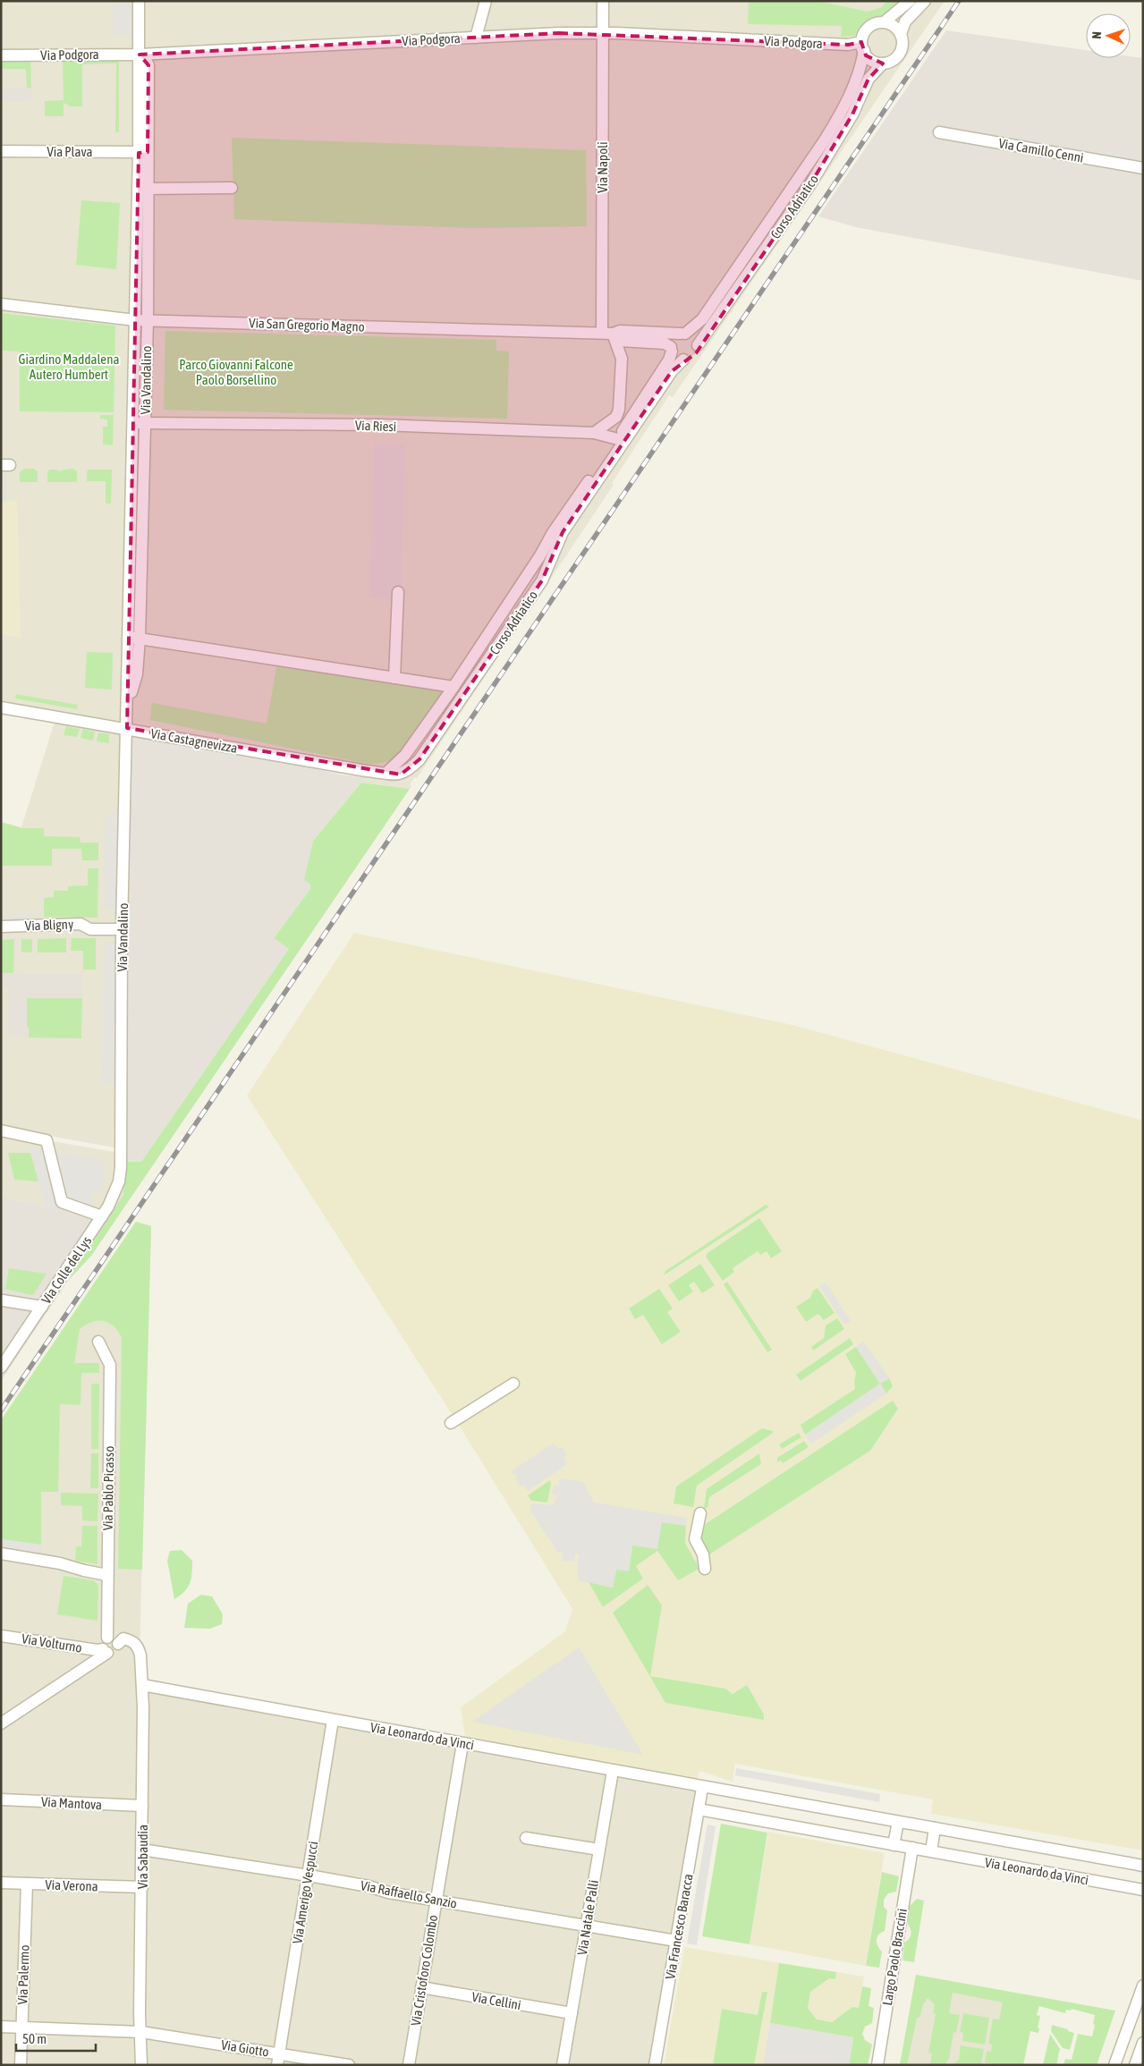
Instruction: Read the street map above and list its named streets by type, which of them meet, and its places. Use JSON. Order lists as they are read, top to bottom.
{
  "streets": {
    "street": [
      "Via Podgora",
      "Via Camillo Cenni",
      "Via Plava",
      "Via Napoli",
      "Corso Adriatico",
      "Via San Gregorio Magno",
      "Via Vandalino",
      "Via Riesi",
      "Via Castagnevizza",
      "Via Bligny",
      "Via Colle del Lys",
      "Via Pablo Picasso",
      "Via Volturno",
      "Via Leonardo da Vinci",
      "Via Mantova",
      "Via Sabaudia",
      "Via Verona",
      "Via Amerigo Vespucci",
      "Via Raffaello Sanzio",
      "Via Natale Palli",
      "Via Francesco Baracca",
      "Largo Paolo Braccini",
      "Via Cristoforo Colombo",
      "Via Palermo",
      "Via Cellini",
      "Via Giotto"
    ]
  },
  "crossings": [
    ["Via Podgora", "Via Napoli"],
    ["Via Podgora", "Corso Adriatico"],
    ["Via Podgora", "Via Vandalino"],
    ["Via Plava", "Via Vandalino"],
    ["Via Napoli", "Via San Gregorio Magno"],
    ["Via Napoli", "Via Riesi"],
    ["Corso Adriatico", "Via San Gregorio Magno"],
    ["Corso Adriatico", "Via Riesi"],
    ["Corso Adriatico", "Via Castagnevizza"],
    ["Via San Gregorio Magno", "Via Vandalino"],
    ["Via Vandalino", "Via Riesi"],
    ["Via Vandalino", "Via Castagnevizza"],
    ["Via Vandalino", "Via Bligny"],
    ["Via Vandalino", "Via Colle del Lys"],
    ["Via Pablo Picasso", "Via Volturno"],
    ["Via Pablo Picasso", "Via Sabaudia"],
    ["Via Volturno", "Via Sabaudia"],
    ["Via Leonardo da Vinci", "Via Sabaudia"],
    ["Via Leonardo da Vinci", "Via Amerigo Vespucci"],
    ["Via Leonardo da Vinci", "Via Natale Palli"],
    ["Via Leonardo da Vinci", "Via Francesco Baracca"],
    ["Via Leonardo da Vinci", "Via Cristoforo Colombo"],
    ["Via Mantova", "Via Sabaudia"],
    ["Via Sabaudia", "Via Verona"],
    ["Via Sabaudia", "Via Raffaello Sanzio"],
    ["Via Sabaudia", "Via Giotto"],
    ["Via Verona", "Via Palermo"],
    ["Via Amerigo Vespucci", "Via Raffaello Sanzio"],
    ["Via Amerigo Vespucci", "Via Giotto"],
    ["Via Raffaello Sanzio", "Via Natale Palli"],
    ["Via Raffaello Sanzio", "Via Francesco Baracca"],
    ["Via Raffaello Sanzio", "Via Cristoforo Colombo"],
    ["Via Natale Palli", "Via Cellini"],
    ["Via Cristoforo Colombo", "Via Cellini"]
  ],
  "parks": ["Giardino Maddalena Autero Humbert", "Parco Giovanni Falcone Paolo Borsellino"],
  "scale_bar": "50 m",
  "north": "left"
}
